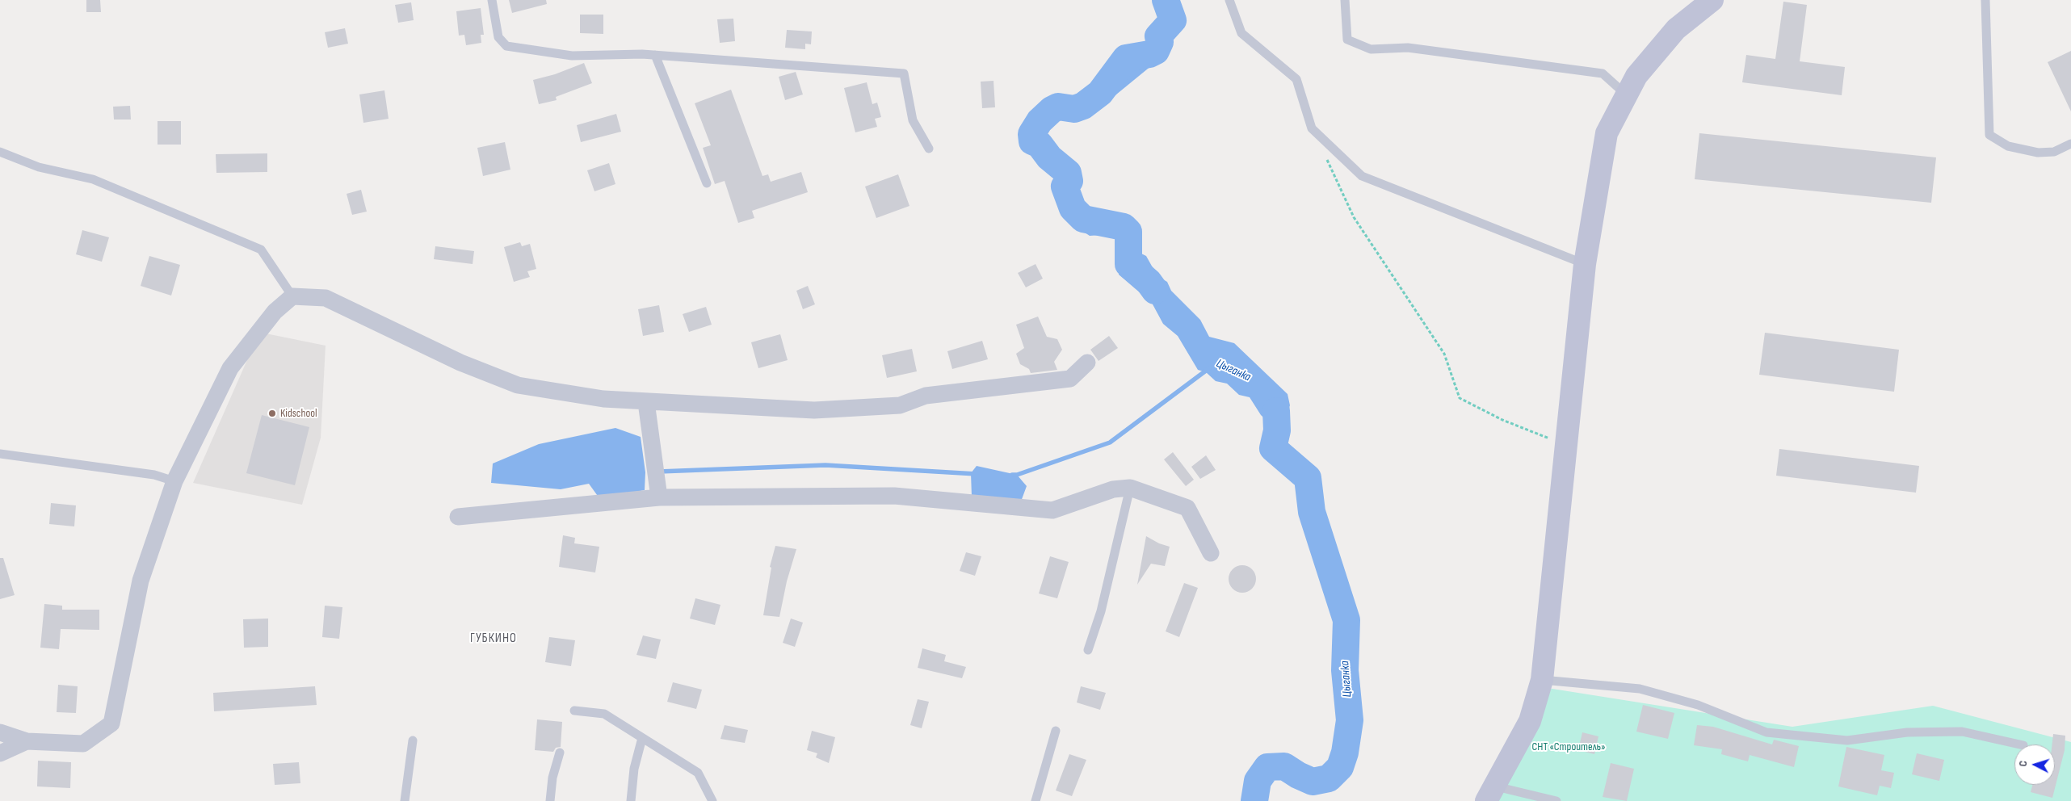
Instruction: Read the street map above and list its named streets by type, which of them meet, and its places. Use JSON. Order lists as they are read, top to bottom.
{
  "districts": ["ГУБКИНО"],
  "water": ["Цыганка"],
  "parks": ["СНТ «Строитель»"],
  "places": ["Kidschool"],
  "north": "left"
}
